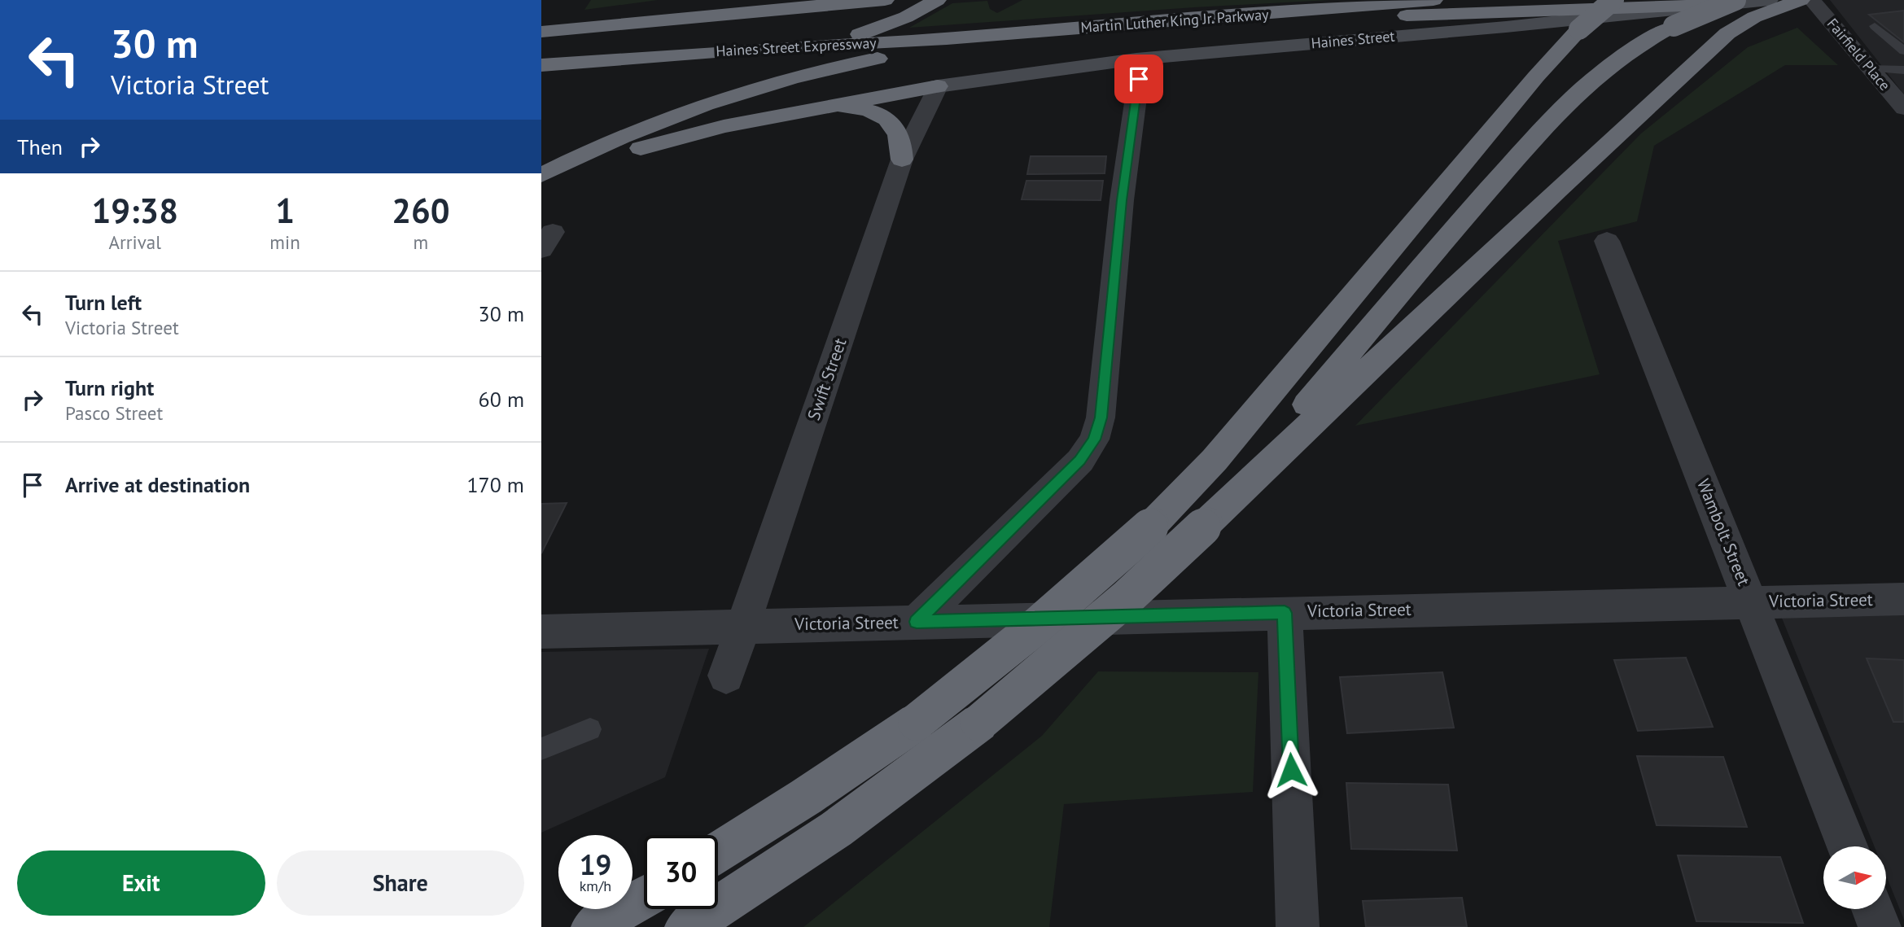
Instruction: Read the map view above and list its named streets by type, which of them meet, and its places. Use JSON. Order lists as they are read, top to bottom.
{
  "streets": {
    "highway": ["Martin Luther King Jr. Parkway", "Haines Street Expressway"],
    "street": [
      "Haines Street",
      "Fairfield Place",
      "Swift Street",
      "Wambolt Street",
      "Victoria Street"
    ]
  },
  "crossings": [
    ["Martin Luther King Jr. Parkway", "Haines Street Expressway"],
    ["Haines Street", "Swift Street"],
    ["Swift Street", "Victoria Street"],
    ["Wambolt Street", "Victoria Street"]
  ],
  "north": "right",
  "page": {
    "turn": ["30 m", "Victoria Street"],
    "then": "Then",
    "eta": [
      "19:38",
      "Arrival",
      "1",
      "min",
      "260",
      "m"
    ],
    "list": [
      {
        "name": "Turn left",
        "note": "Victoria Street",
        "value": "30 m"
      },
      {
        "name": "Turn right",
        "note": "Pasco Street",
        "value": "60 m"
      },
      {
        "name": "Arrive at destination",
        "value": "170 m"
      }
    ],
    "speed": "19 km/h",
    "limit": "30",
    "buttons": ["Exit", "Share"]
  }
}
